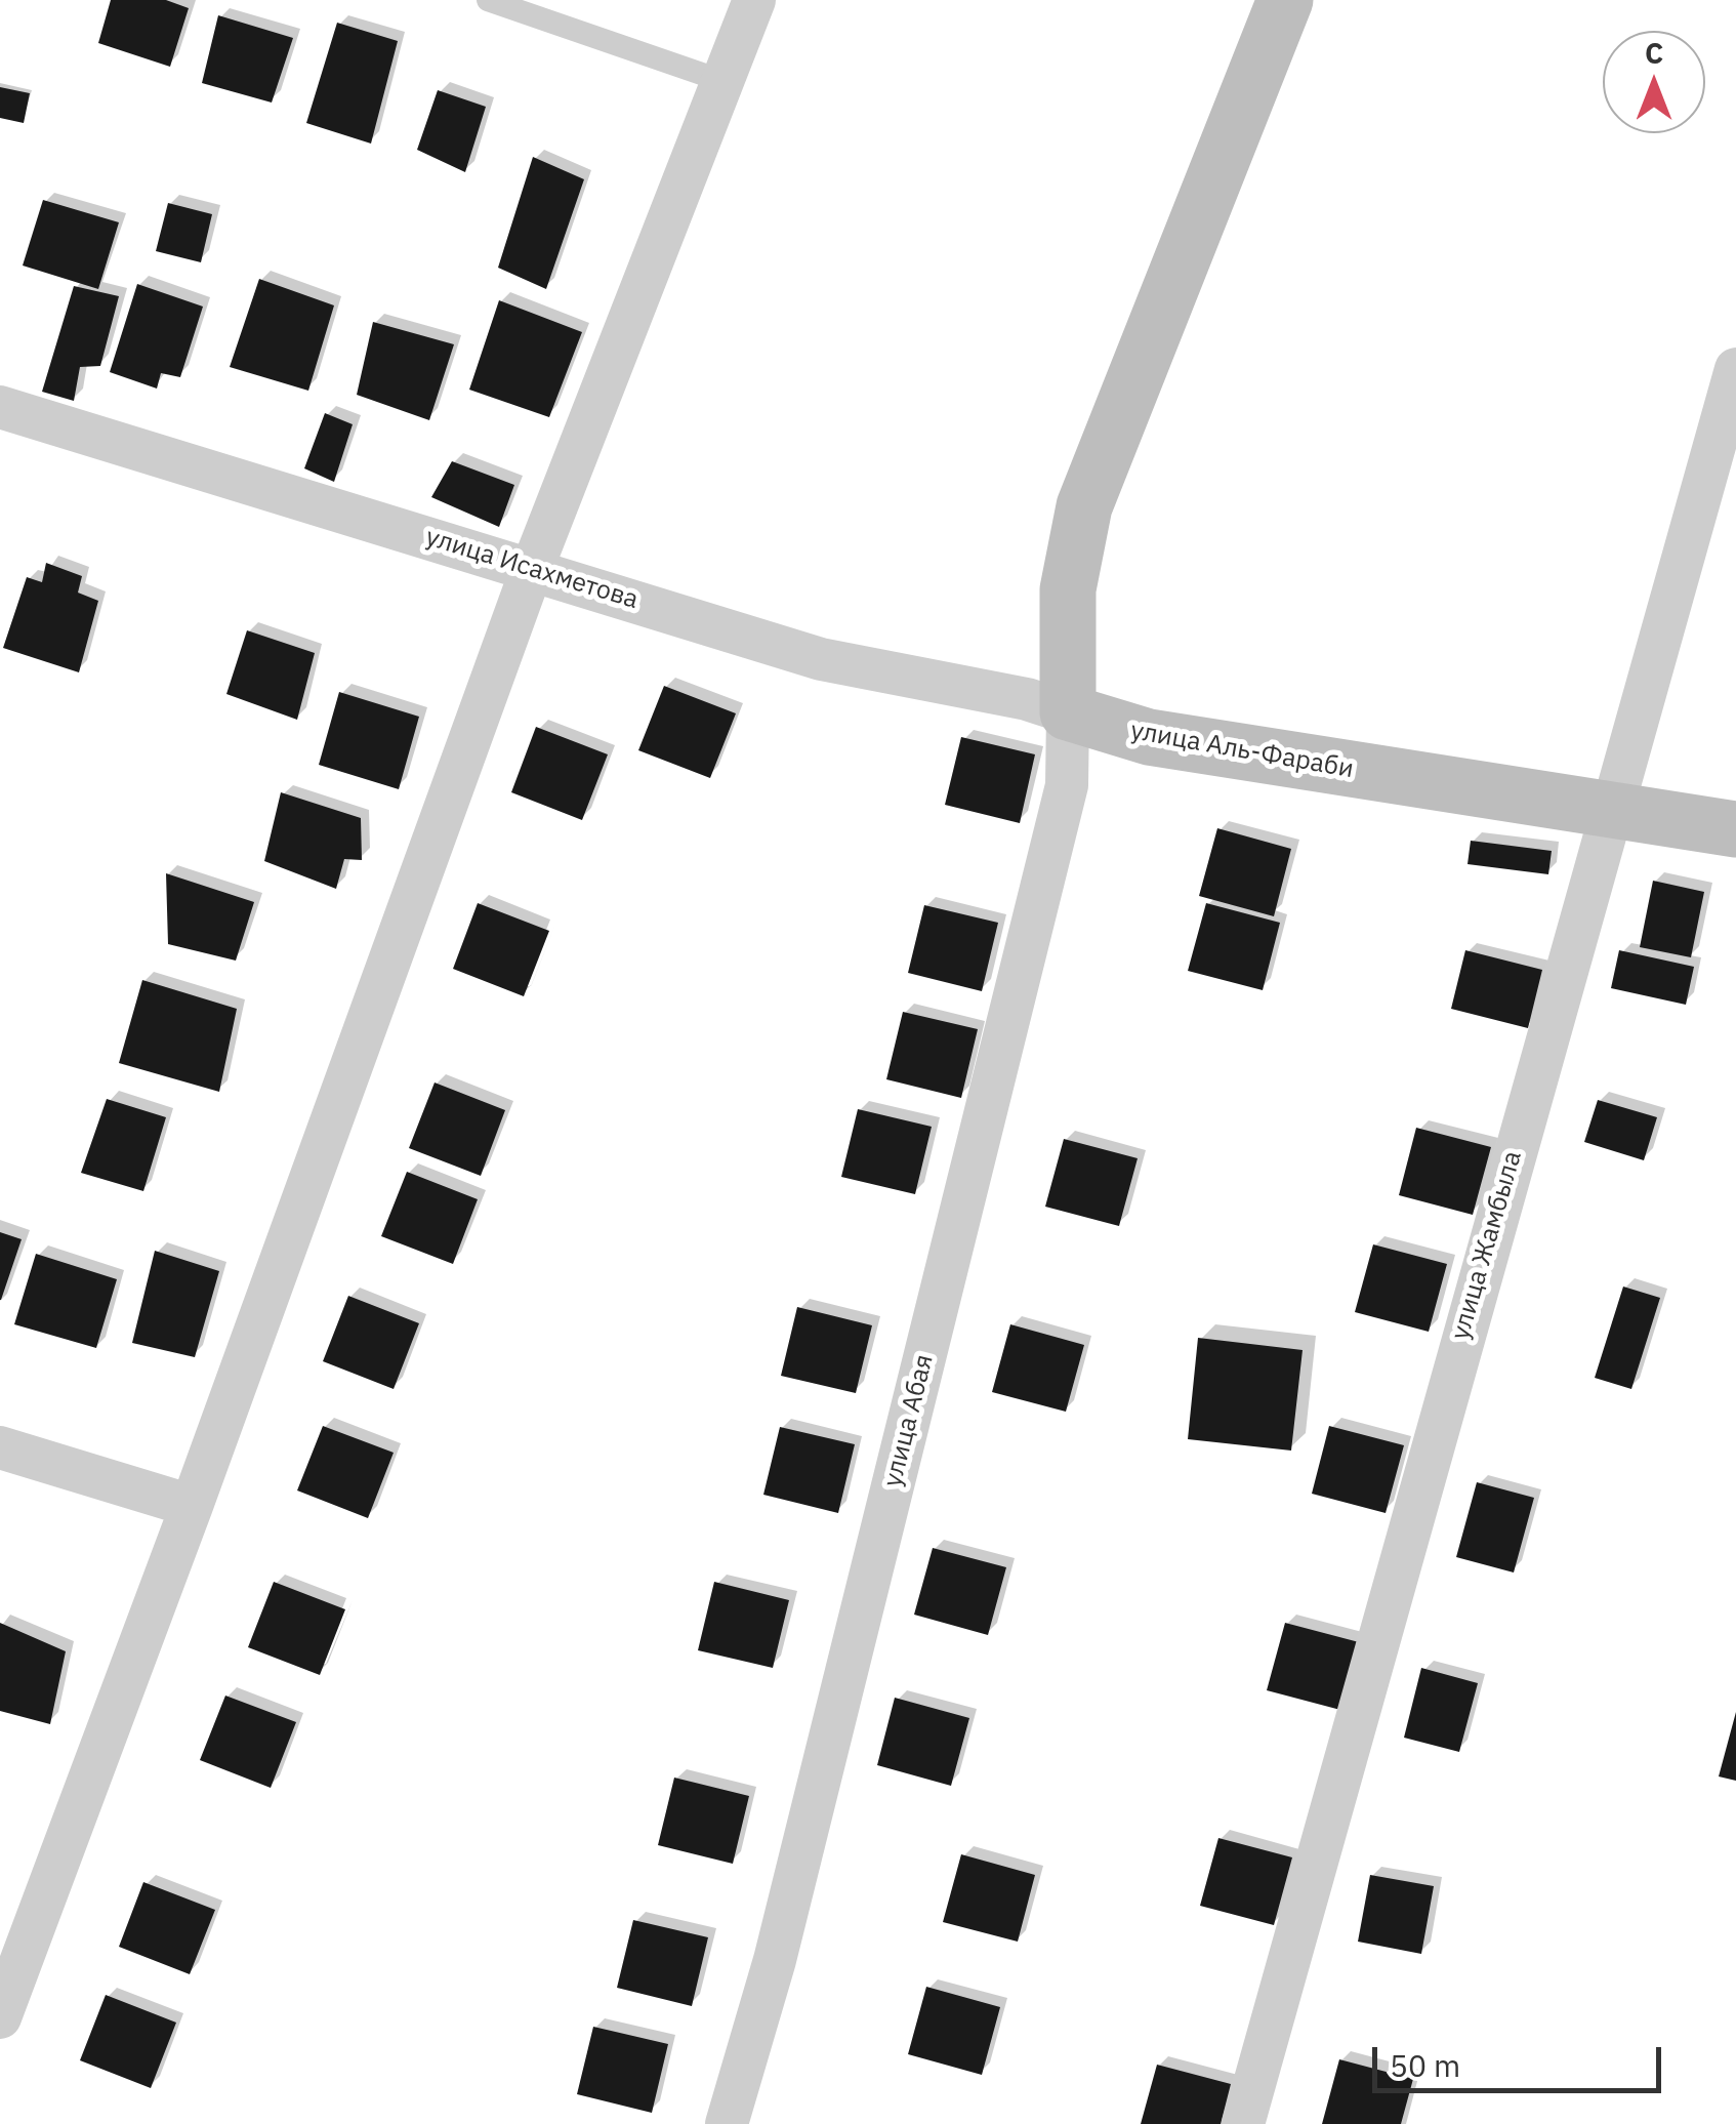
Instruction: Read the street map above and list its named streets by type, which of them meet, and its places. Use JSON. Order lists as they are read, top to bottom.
{
  "streets": {
    "street": [
      "улица Исахметова",
      "улица Аль-Фараби",
      "улица Жамбыла",
      "улица Абая"
    ]
  },
  "crossings": [
    ["улица Исахметова", "улица Аль-Фараби"],
    ["улица Исахметова", "улица Абая"],
    ["улица Аль-Фараби", "улица Жамбыла"],
    ["улица Аль-Фараби", "улица Абая"]
  ],
  "scale_bar": "50 m",
  "north": "top"
}
